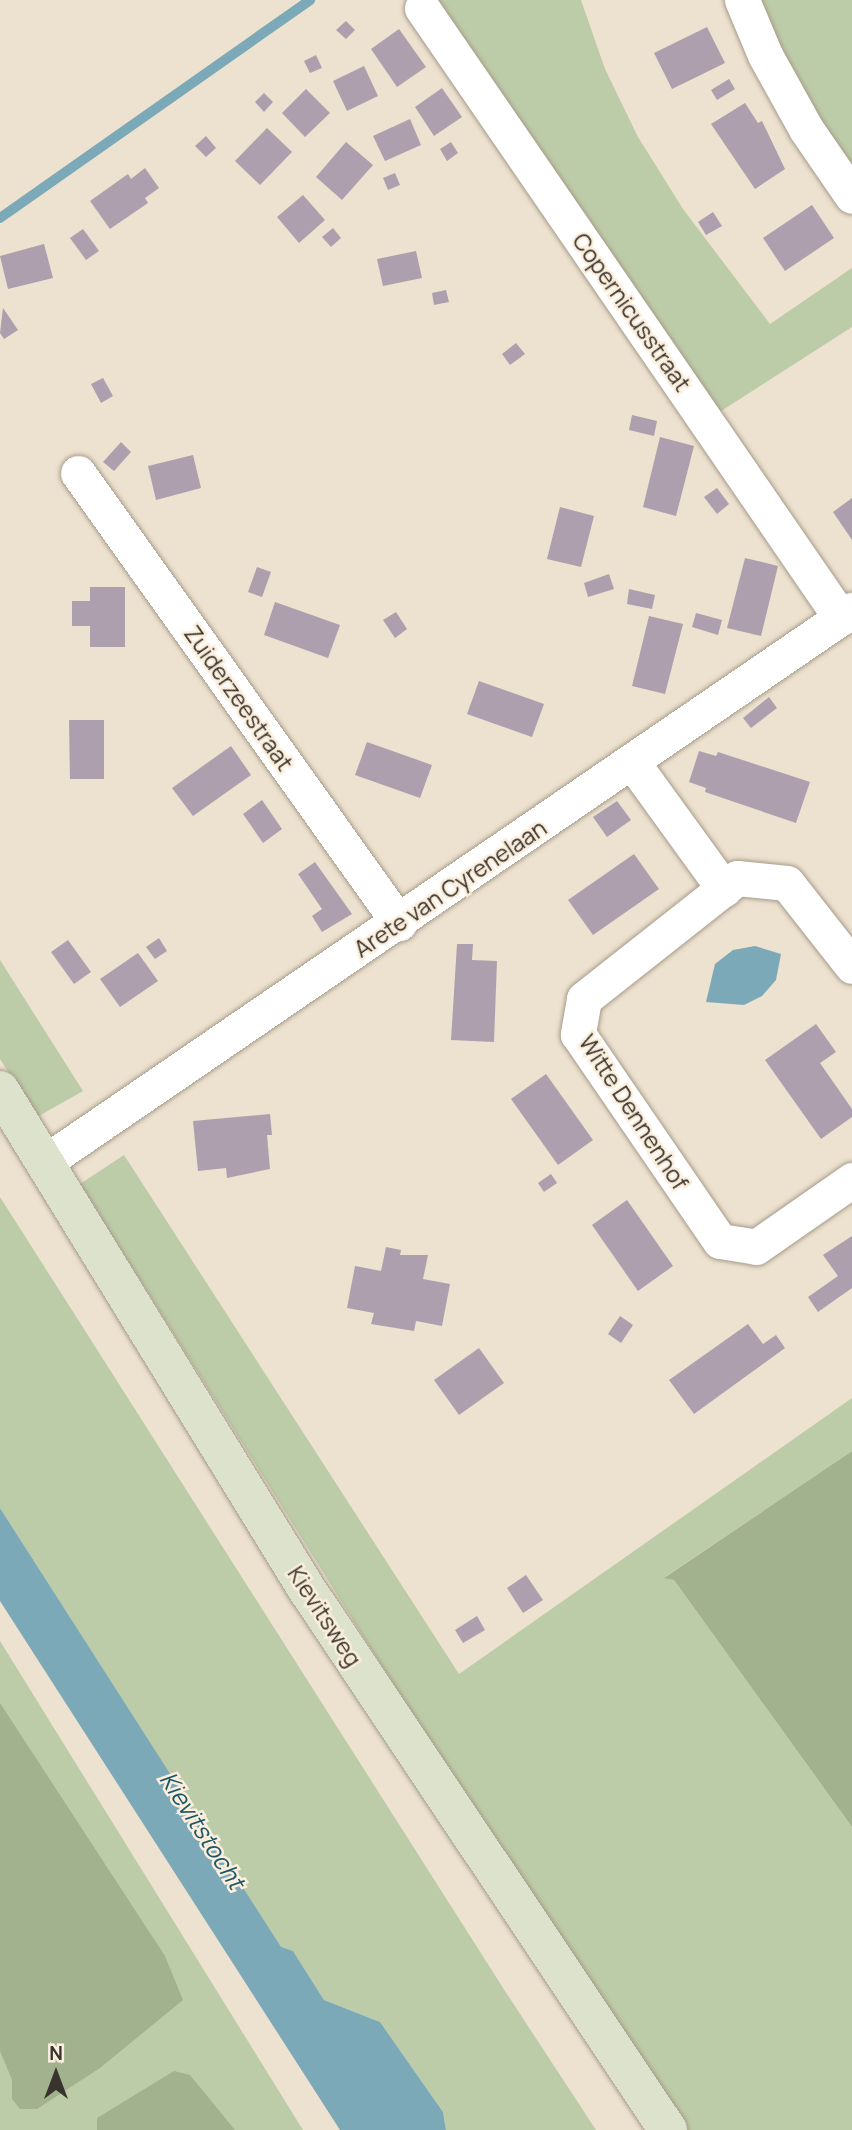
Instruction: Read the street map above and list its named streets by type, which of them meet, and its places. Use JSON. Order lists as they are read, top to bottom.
{
  "streets": {
    "street": [
      "Copernicusstraat",
      "Zuiderzeestraat",
      "Arete van Cyrenelaan",
      "Witte Dennenhof",
      "Kievitsweg"
    ]
  },
  "crossings": [
    ["Copernicusstraat", "Arete van Cyrenelaan"],
    ["Zuiderzeestraat", "Arete van Cyrenelaan"],
    ["Arete van Cyrenelaan", "Kievitsweg"]
  ],
  "water": ["Kievitstocht"],
  "north": "top"
}
